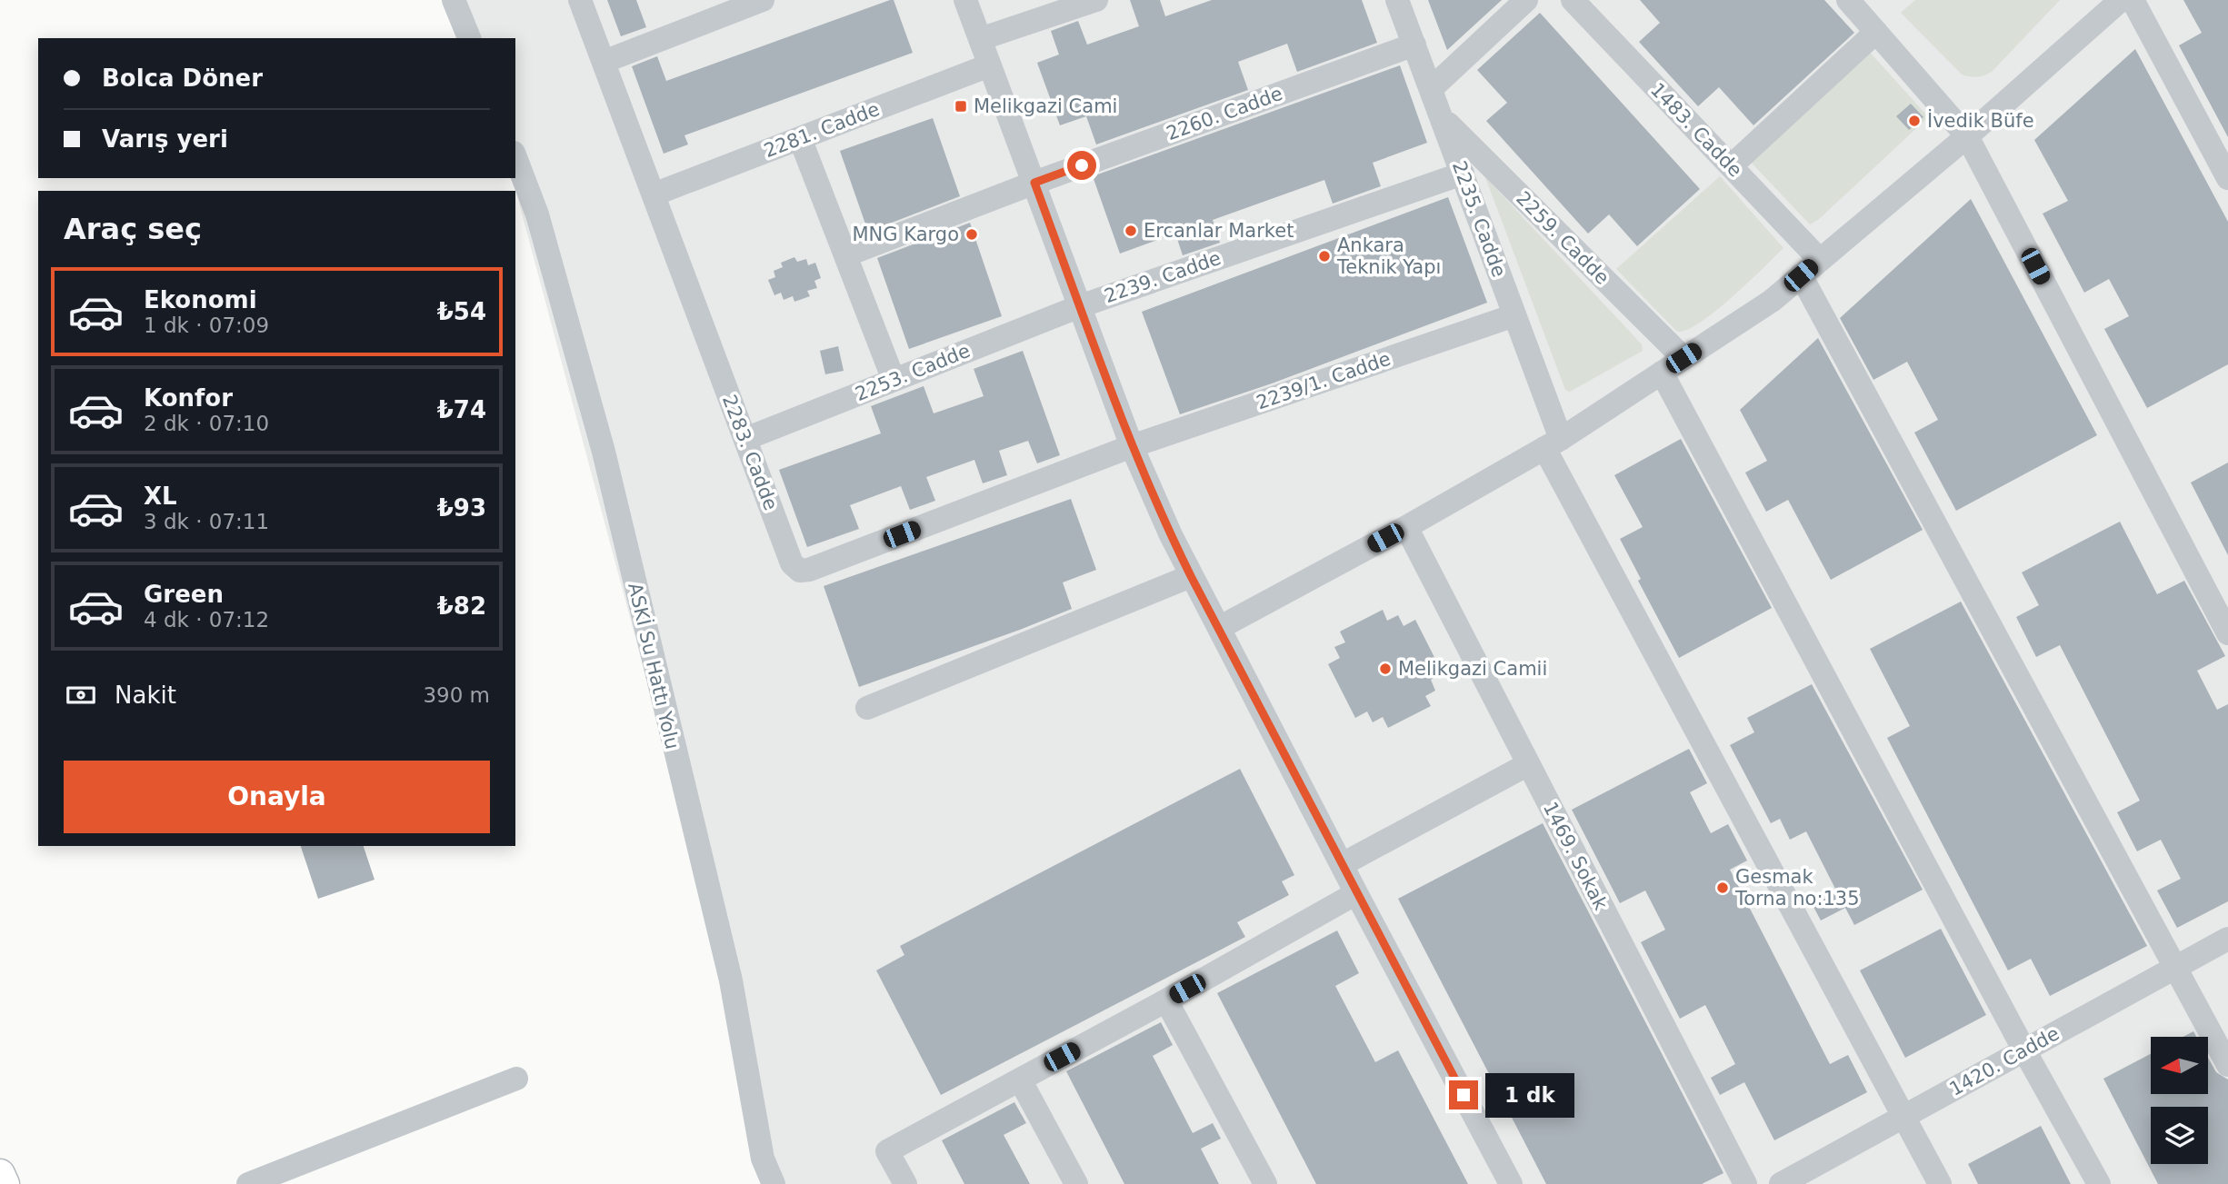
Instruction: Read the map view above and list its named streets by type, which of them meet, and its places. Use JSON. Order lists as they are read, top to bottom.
{
  "streets": {
    "street": [
      "2260. Cadde",
      "2281. Cadde",
      "1483. Cadde",
      "2235. Cadde",
      "2259. Cadde",
      "2239. Cadde",
      "2253. Cadde",
      "2239/1. Cadde",
      "2283. Cadde",
      "ASKİ Su Hattı Yolu",
      "1469. Sokak",
      "1420. Cadde"
    ]
  },
  "crossings": [
    ["2260. Cadde", "2235. Cadde"],
    ["2281. Cadde", "2283. Cadde"],
    ["2235. Cadde", "2259. Cadde"],
    ["2235. Cadde", "2239. Cadde"],
    ["2235. Cadde", "2239/1. Cadde"],
    ["2235. Cadde", "1420. Cadde"],
    ["2239. Cadde", "2253. Cadde"],
    ["2253. Cadde", "2283. Cadde"],
    ["2239/1. Cadde", "2283. Cadde"]
  ],
  "places": {
    "transit": ["Melikgazi Cami"],
    "other": [
      "İvedik Büfe",
      "Ercanlar Market",
      "MNG Kargo",
      "Ankara Teknik Yapı",
      "Melikgazi Camii",
      "Gesmak Torna no:135"
    ]
  },
  "north": "left",
  "page": {
    "banner": ["Bolca Döner", "Varış yeri"],
    "heading": "Araç seç",
    "list": [
      {
        "name": "Ekonomi",
        "note": "1 dk · 07:09",
        "value": "₺54"
      },
      {
        "name": "Konfor",
        "note": "2 dk · 07:10",
        "value": "₺74"
      },
      {
        "name": "XL",
        "note": "3 dk · 07:11",
        "value": "₺93"
      },
      {
        "name": "Green",
        "note": "4 dk · 07:12",
        "value": "₺82"
      }
    ],
    "pay": ["Nakit", "390 m"],
    "buttons": "Onayla",
    "bubble": "1 dk"
  }
}
